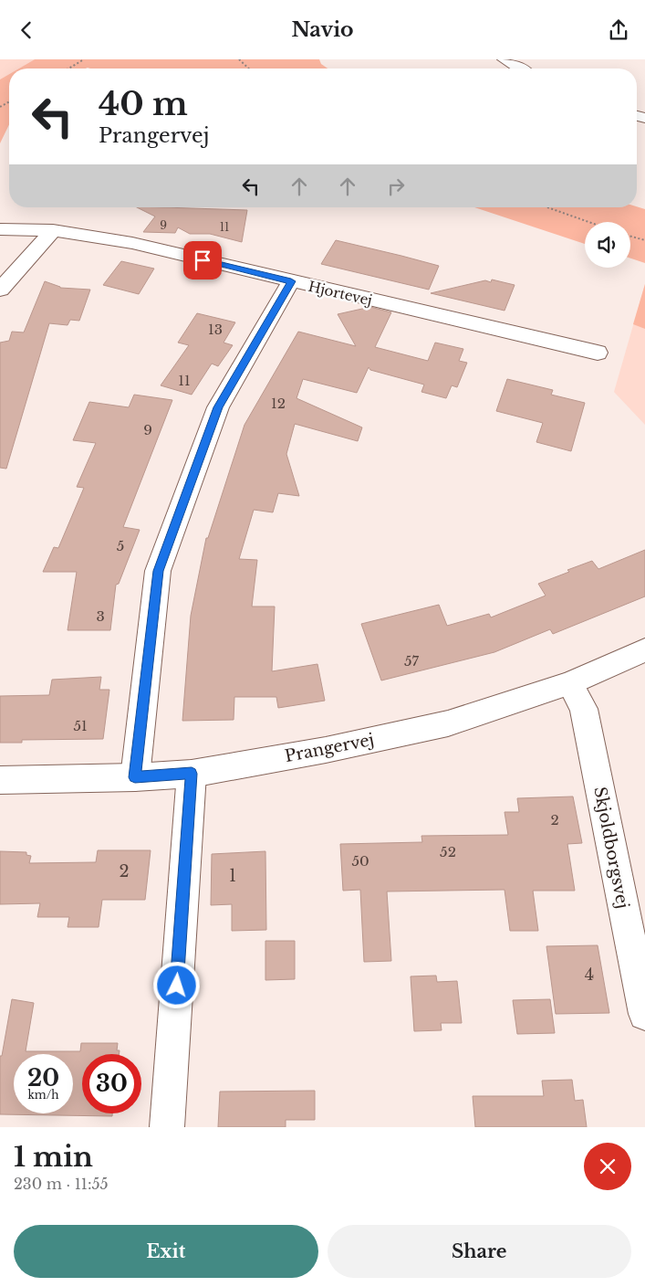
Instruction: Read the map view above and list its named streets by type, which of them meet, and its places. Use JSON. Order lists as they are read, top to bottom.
{
  "streets": {
    "street": ["Hjortevej", "Prangervej", "Skjoldborgsvej"]
  },
  "crossings": [
    ["Prangervej", "Skjoldborgsvej"]
  ],
  "house_numbers": [
    "9",
    "11",
    "13",
    "11",
    "12",
    "9",
    "5",
    "3",
    "57",
    "51",
    "2",
    "52",
    "50",
    "2",
    "1",
    "4"
  ],
  "page": {
    "header": "Navio",
    "turn": ["40 m", "Prangervej"],
    "speed": "20 km/h",
    "limit": "30",
    "heading": ["1 min", "230 m · 11:55"],
    "buttons": ["Exit", "Share"]
  }
}
